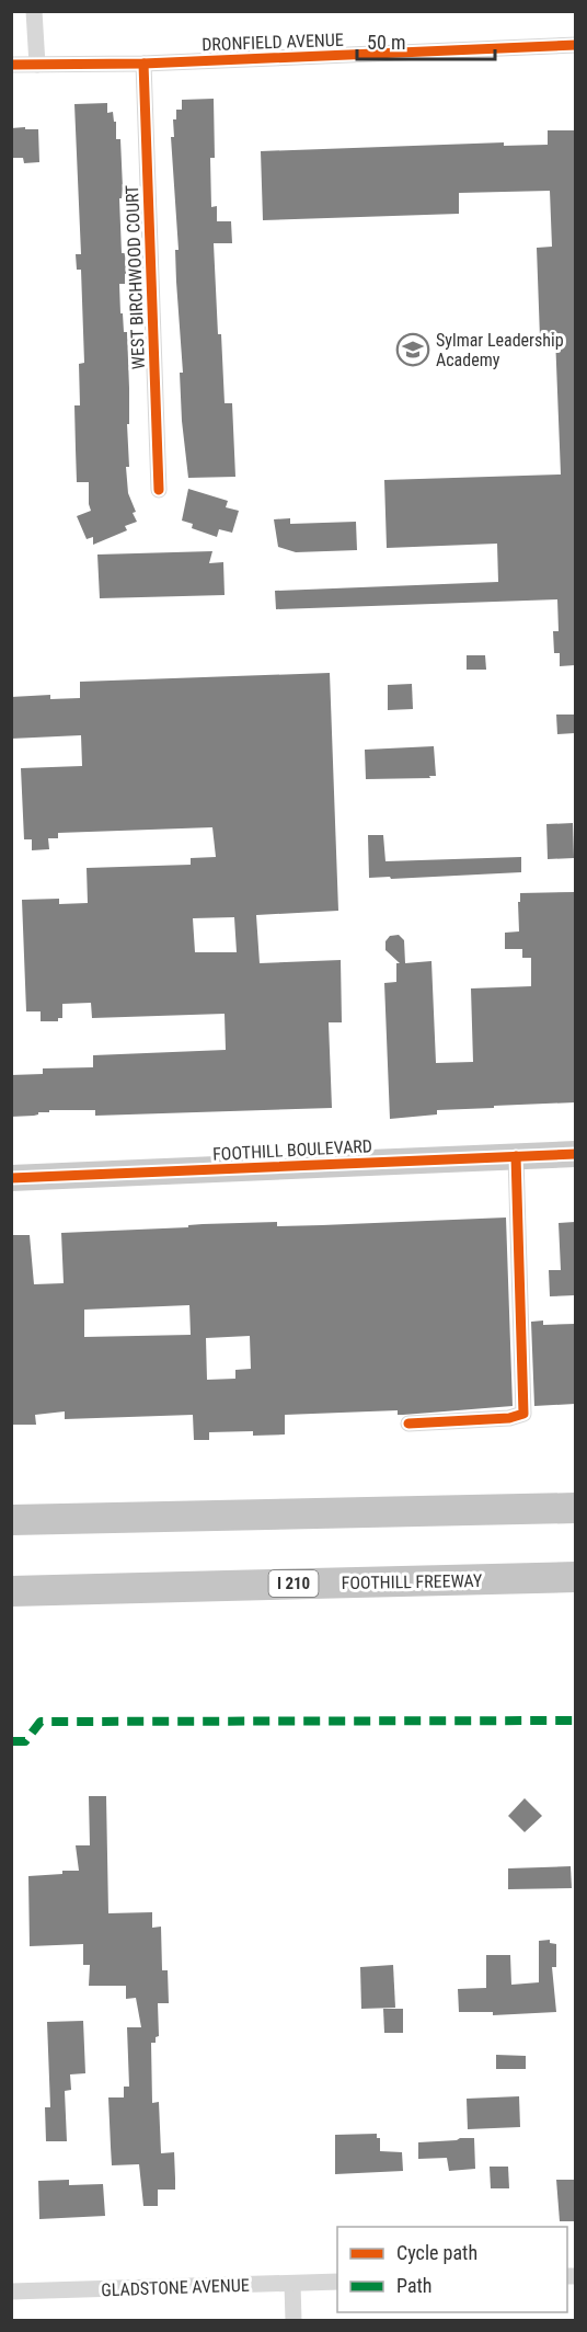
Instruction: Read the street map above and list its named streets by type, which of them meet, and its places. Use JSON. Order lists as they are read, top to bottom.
{
  "streets": {
    "highway": ["FOOTHILL FREEWAY", "I 210"],
    "main road": ["FOOTHILL BOULEVARD"],
    "street": ["DRONFIELD AVENUE", "WEST BIRCHWOOD COURT", "GLADSTONE AVENUE"]
  },
  "crossings": [
    ["DRONFIELD AVENUE", "WEST BIRCHWOOD COURT"]
  ],
  "places": {
    "school or university": ["Sylmar Leadership Academy"]
  },
  "legend": ["Cycle path", "Path"],
  "scale_bar": "50 m"
}
